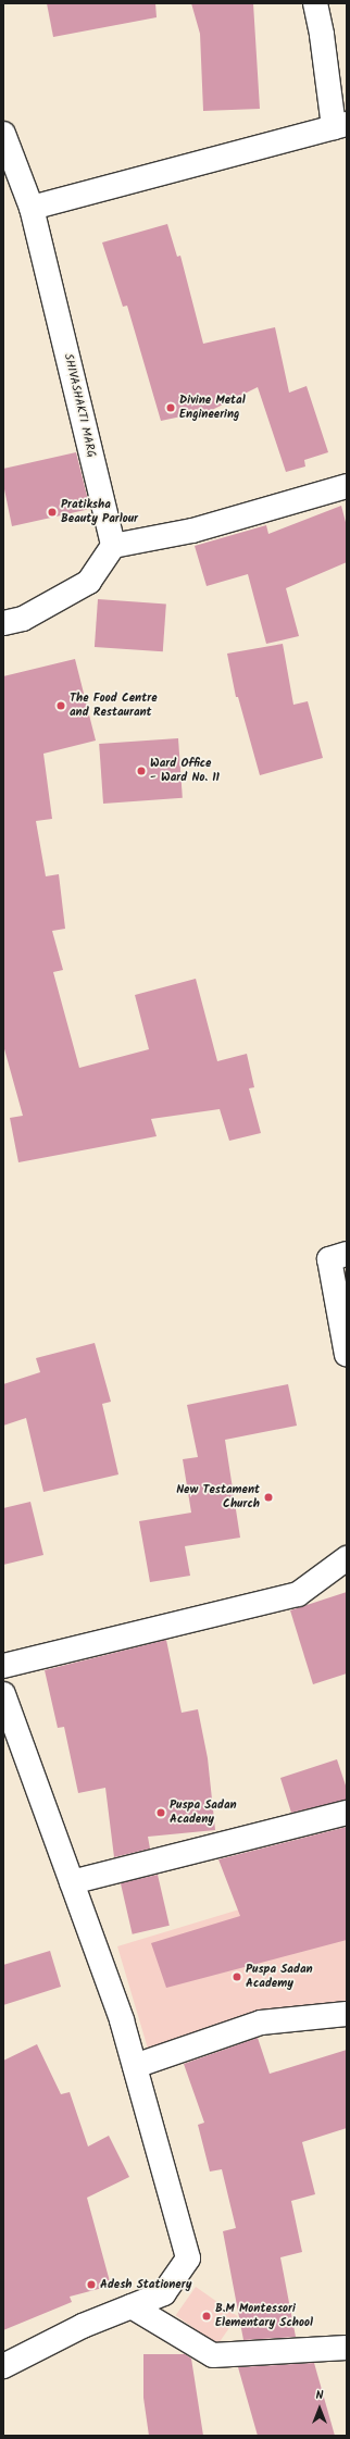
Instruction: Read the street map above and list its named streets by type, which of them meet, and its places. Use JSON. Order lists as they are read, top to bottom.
{
  "streets": {
    "street": ["SHIVASHAKTI MARG"]
  },
  "places": [
    "Divine Metal Engineering",
    "Pratiksha Beauty Parlour",
    "The Food Centre and Restaurant",
    "Ward Office - Ward No. 11",
    "New Testament Church",
    "Puspa Sadan Acadeny",
    "Puspa Sadan Academy",
    "Adesh Stationery",
    "B.M Montessori Elementary School"
  ],
  "north": "top"
}
